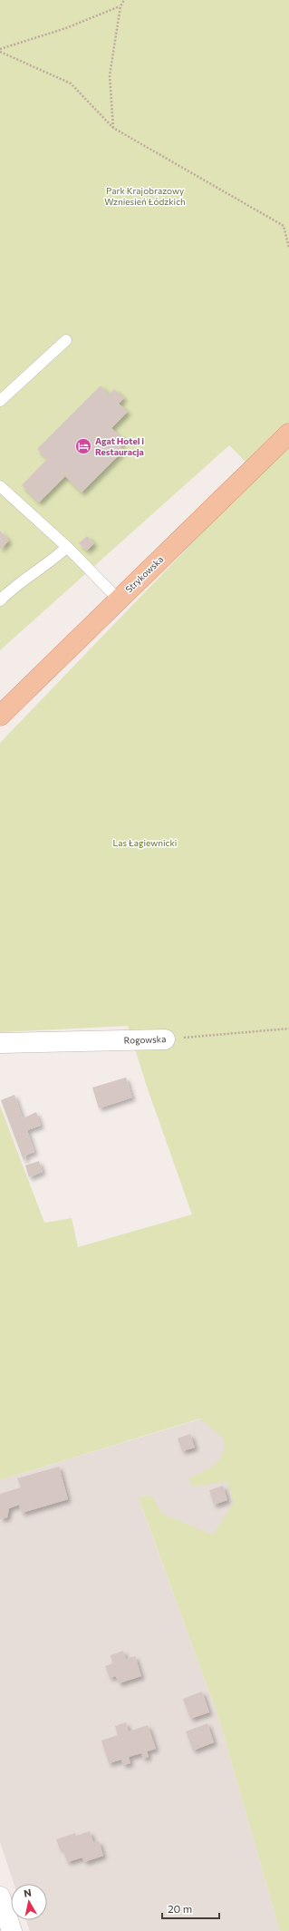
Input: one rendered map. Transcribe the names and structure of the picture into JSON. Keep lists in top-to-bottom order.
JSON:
{
  "streets": {
    "main road": ["Strykowska"],
    "street": ["Rogowska"]
  },
  "parks": ["Park Krajobrazowy Wzniesień Łódzkich", "Las Łagiewnicki"],
  "places": {
    "hotel": ["Agat Hotel i Restauracja"]
  },
  "scale_bar": "20 m",
  "north": "top"
}
